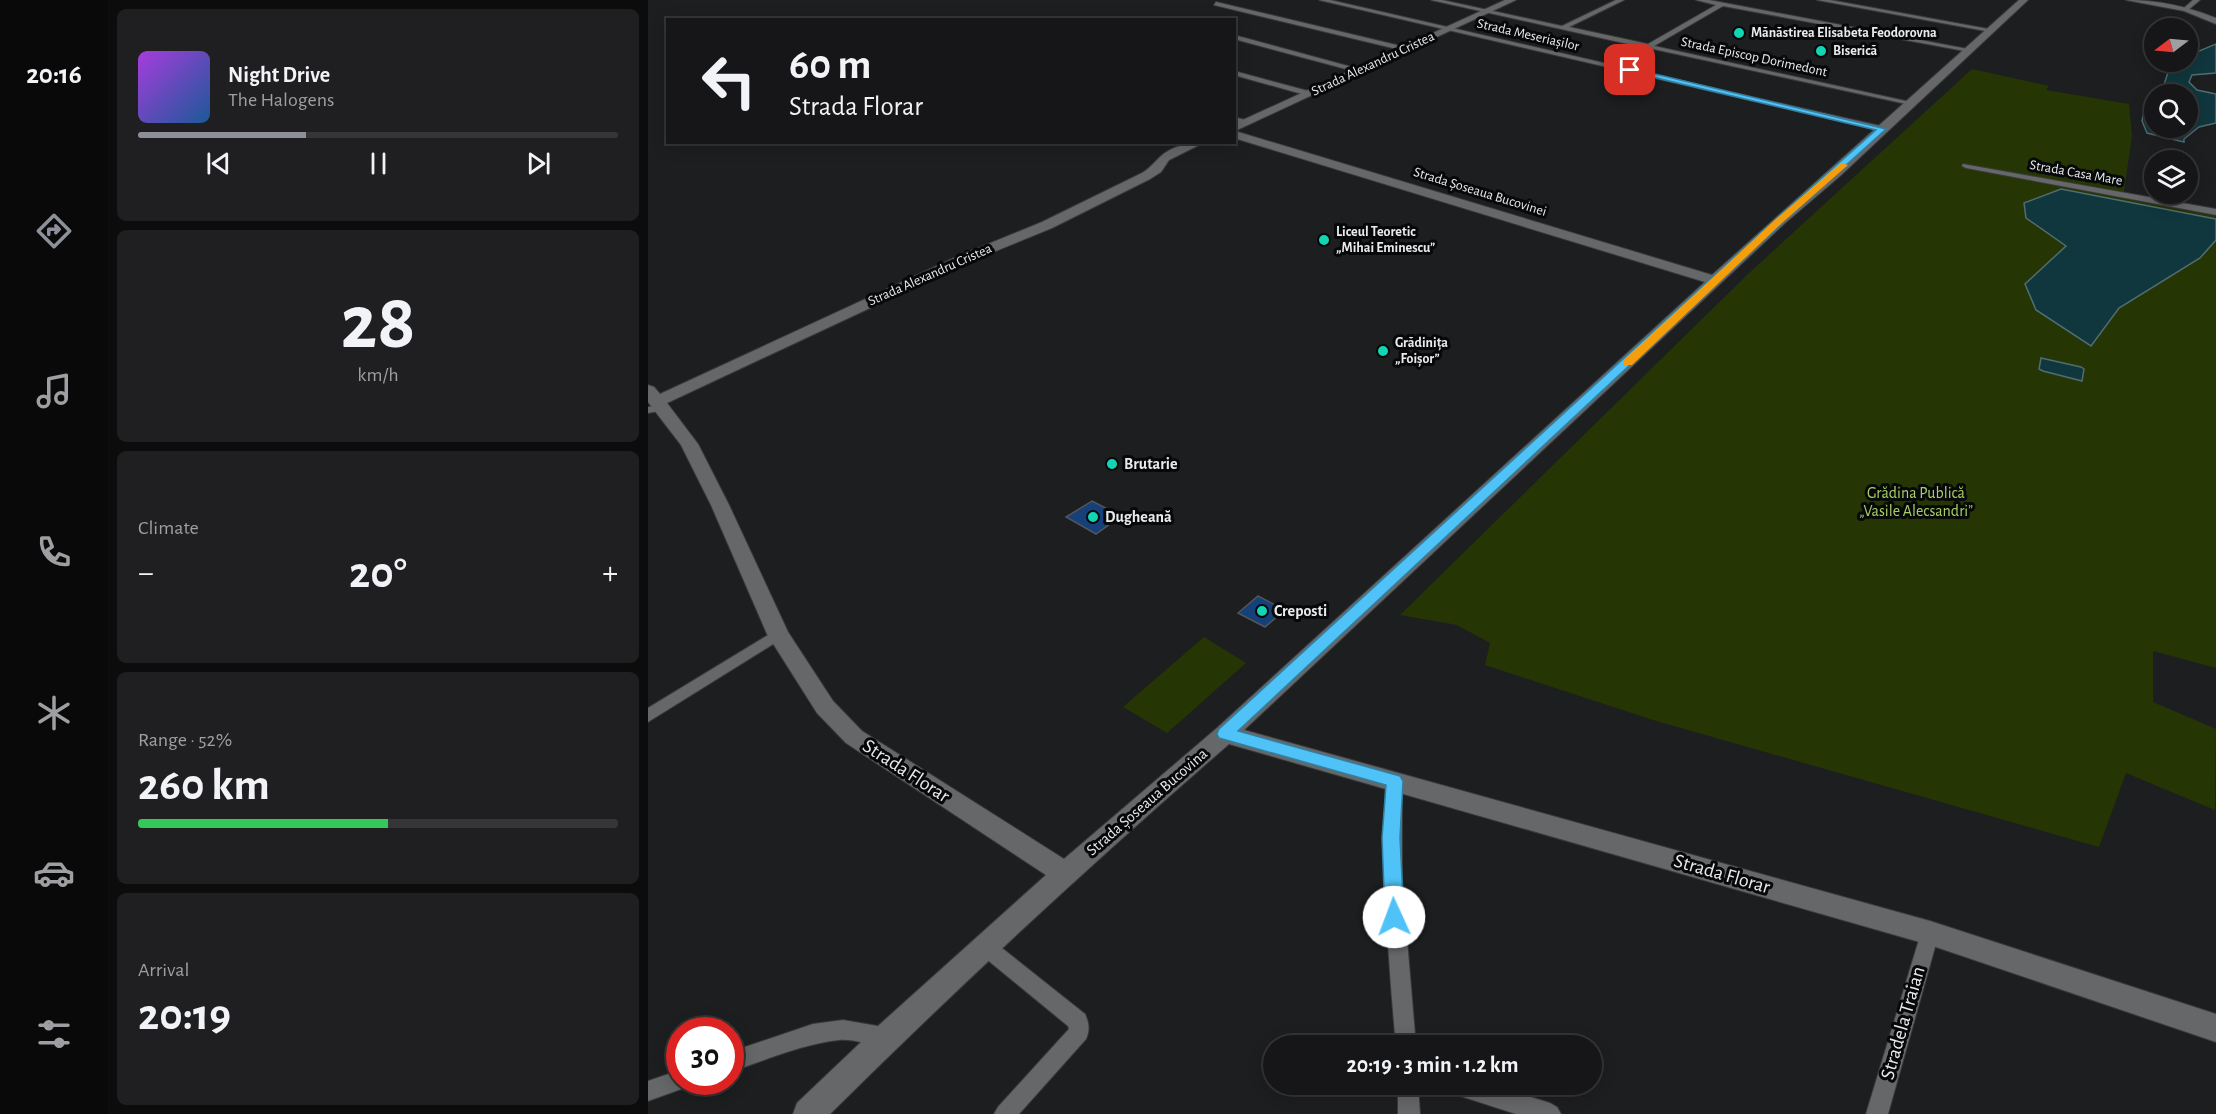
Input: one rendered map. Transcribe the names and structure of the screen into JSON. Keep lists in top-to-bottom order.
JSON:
{
  "streets": {
    "main road": [
      "Strada Alexandru Cristea",
      "Strada Șoseaua Bucovinei",
      "Strada Florar",
      "Strada Șoseaua Bucovina"
    ],
    "street": [
      "Strada Meseriașilor",
      "Strada Episcop Dorimedont",
      "Strada Casa Mare",
      "Stradela Traian"
    ]
  },
  "crossings": [
    ["Strada Meseriașilor", "Strada Alexandru Cristea"],
    ["Strada Meseriașilor", "Strada Șoseaua Bucovina"],
    ["Strada Episcop Dorimedont", "Strada Alexandru Cristea"],
    ["Strada Episcop Dorimedont", "Strada Șoseaua Bucovina"],
    ["Strada Alexandru Cristea", "Strada Florar"],
    ["Strada Șoseaua Bucovinei", "Strada Șoseaua Bucovina"],
    ["Strada Florar", "Strada Șoseaua Bucovina"],
    ["Strada Florar", "Stradela Traian"]
  ],
  "parks": ["Grădina Publică „Vasile Alecsandri”"],
  "places": [
    "Mănăstirea Elisabeta Feodorovna",
    "Biserică",
    "Liceul Teoretic „Mihai Eminescu”",
    "Grădinița „Foișor”",
    "Brutarie",
    "Dugheană",
    "Creposti"
  ],
  "north": "left",
  "page": {
    "tabs": "20:16",
    "turn": ["60 m", "Strada Florar"],
    "song": ["Night Drive", "The Halogens"],
    "tile": [
      ["28", "km/h"],
      "Climate",
      ["Range · 52%", "260 km"],
      ["Arrival", "20:19"]
    ],
    "heat": ["−", "20°", "+"],
    "limit": "30",
    "trip": "20:19 · 3 min · 1.2 km"
  }
}
